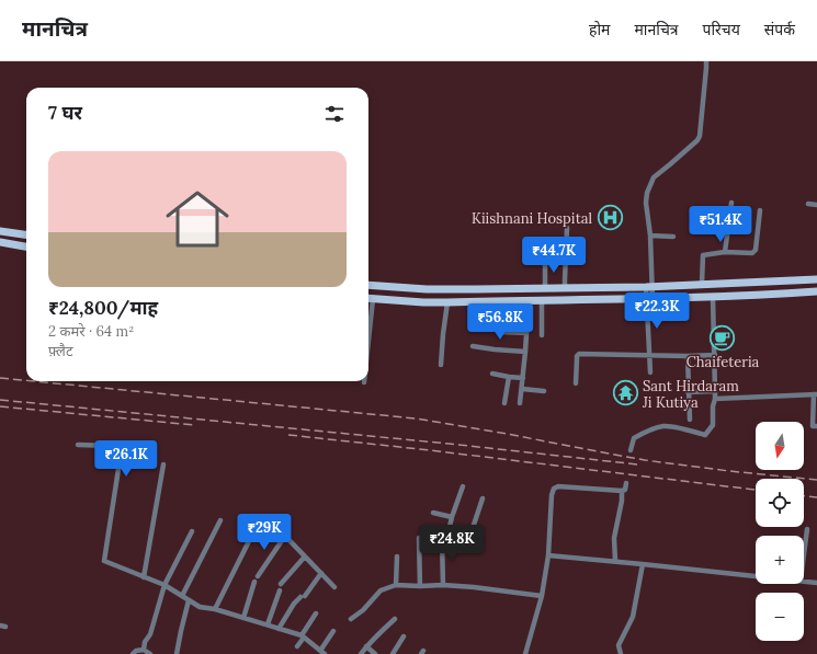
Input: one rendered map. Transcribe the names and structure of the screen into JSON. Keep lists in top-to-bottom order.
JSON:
{
  "places": {
    "hospital": ["Kiishnani Hospital"],
    "cafe": ["Chaifeteria"],
    "temple": ["Sant Hirdaram Ji Kutiya"]
  },
  "north": "bottom",
  "page": {
    "header": "मानचित्र",
    "nav": [
      "होम",
      "मानचित्र",
      "परिचय",
      "संपर्क"
    ],
    "heading": "7 घर",
    "list": [
      {
        "name": "₹24,800/माह",
        "note": "2 कमरे · 64 m² · फ़्लैट"
      }
    ],
    "price": [
      "₹51.4K",
      "₹44.7K",
      "₹22.3K",
      "₹56.8K",
      "₹26.1K",
      "₹29K",
      "₹24.8K"
    ],
    "map_buttons": ["+", "−"]
  }
}
